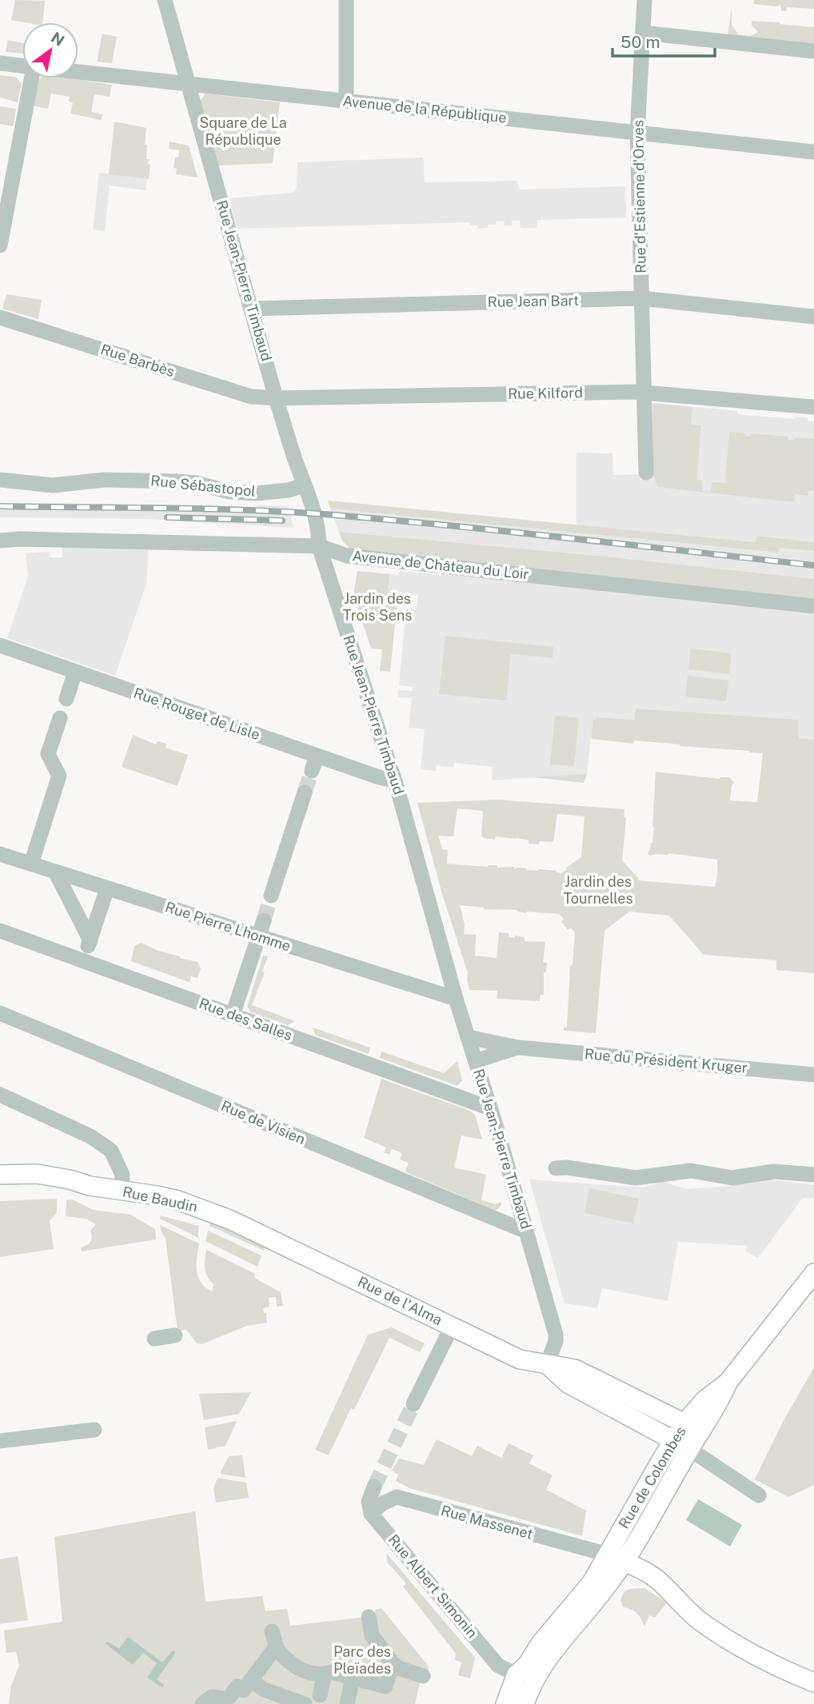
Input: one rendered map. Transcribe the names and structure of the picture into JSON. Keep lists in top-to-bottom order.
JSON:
{
  "streets": {
    "main road": ["Rue Baudin", "Rue de l'Alma", "Rue de Colombes"],
    "street": [
      "Avenue de la République",
      "Rue d'Estienne d'Orves",
      "Rue Jean-Pierre Timbaud",
      "Rue Jean Bart",
      "Rue Barbès",
      "Rue Kilford",
      "Rue Sébastopol",
      "Avenue de Château du Loir",
      "Rue Rouget de Lisle",
      "Rue Pierre Lhomme",
      "Rue des Salles",
      "Rue du Président Kruger",
      "Rue de Visien",
      "Rue Massenet",
      "Rue Albert Simonin"
    ]
  },
  "crossings": [
    ["Avenue de la République", "Rue d'Estienne d'Orves"],
    ["Avenue de la République", "Rue Jean-Pierre Timbaud"],
    ["Rue d'Estienne d'Orves", "Rue Jean Bart"],
    ["Rue d'Estienne d'Orves", "Rue Kilford"],
    ["Rue Jean-Pierre Timbaud", "Rue Jean Bart"],
    ["Rue Jean-Pierre Timbaud", "Rue Barbès"],
    ["Rue Jean-Pierre Timbaud", "Rue Kilford"],
    ["Rue Jean-Pierre Timbaud", "Rue Sébastopol"],
    ["Rue Jean-Pierre Timbaud", "Avenue de Château du Loir"],
    ["Rue Jean-Pierre Timbaud", "Rue Rouget de Lisle"],
    ["Rue Jean-Pierre Timbaud", "Rue Pierre Lhomme"],
    ["Rue Jean-Pierre Timbaud", "Rue des Salles"],
    ["Rue Jean-Pierre Timbaud", "Rue du Président Kruger"],
    ["Rue Jean-Pierre Timbaud", "Rue de Visien"],
    ["Rue Jean-Pierre Timbaud", "Rue de l'Alma"],
    ["Rue Barbès", "Rue Kilford"],
    ["Rue Baudin", "Rue de l'Alma"],
    ["Rue de l'Alma", "Rue de Colombes"],
    ["Rue de Colombes", "Rue Massenet"],
    ["Rue Massenet", "Rue Albert Simonin"]
  ],
  "parks": [
    "Square de La République",
    "Jardin des Trois Sens",
    "Jardin des Tournelles",
    "Parc des Pleïades"
  ],
  "scale_bar": "50 m",
  "north": "top right"
}
